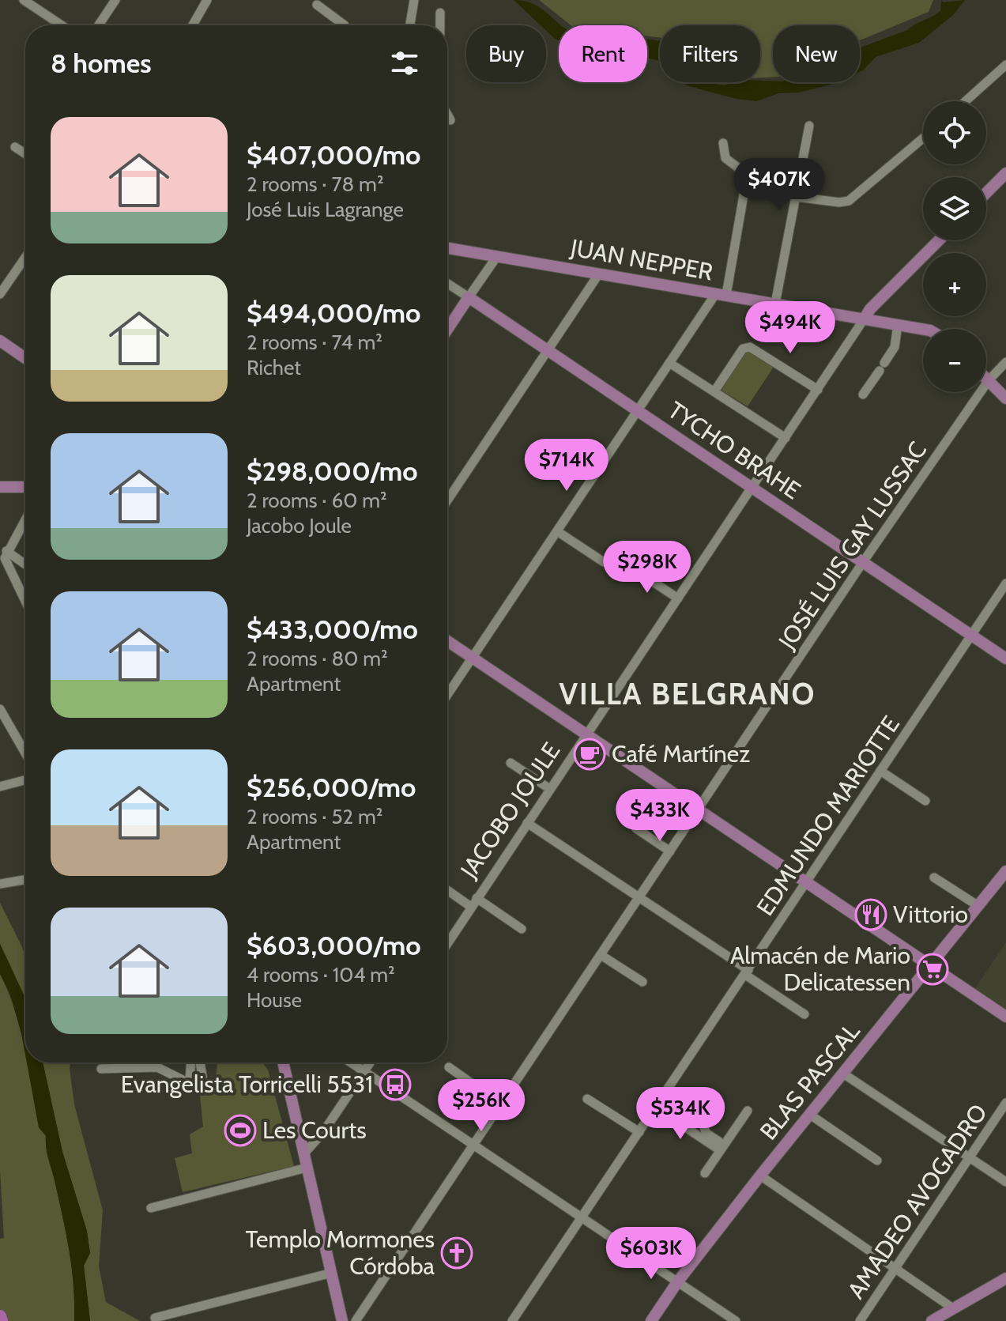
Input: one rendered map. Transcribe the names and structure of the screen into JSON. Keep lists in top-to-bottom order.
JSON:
{
  "streets": {
    "main road": [
      "JUAN NEPPER",
      "TYCHO BRAHE",
      "JACOBO JOULE",
      "BLAS PASCAL"
    ],
    "street": ["JOSÉ LUIS GAY LUSSAC", "EDMUNDO MARIOTTE", "AMADEO AVOGADRO"]
  },
  "crossings": [
    ["JUAN NEPPER", "JACOBO JOULE"],
    ["TYCHO BRAHE", "JOSÉ LUIS GAY LUSSAC"],
    ["TYCHO BRAHE", "JACOBO JOULE"],
    ["TYCHO BRAHE", "EDMUNDO MARIOTTE"]
  ],
  "districts": ["VILLA BELGRANO"],
  "places": {
    "cafe": ["Café Martínez"],
    "restaurant": ["Vittorio"],
    "supermarket": ["Almacén de Mario Delicatessen"],
    "bus stop": ["Evangelista Torricelli 5531"],
    "sports": ["Les Courts"],
    "church": ["Templo Mormones Córdoba"]
  },
  "page": {
    "chip": [
      "Buy",
      "Rent",
      "Filters",
      "New"
    ],
    "heading": "8 homes",
    "map_buttons": ["+", "−"],
    "list": [
      {
        "name": "$407,000/mo",
        "note": "2 rooms · 78 m² · José Luis Lagrange"
      },
      {
        "name": "$494,000/mo",
        "note": "2 rooms · 74 m² · Richet"
      },
      {
        "name": "$298,000/mo",
        "note": "2 rooms · 60 m² · Jacobo Joule"
      },
      {
        "name": "$433,000/mo",
        "note": "2 rooms · 80 m² · Apartment"
      },
      {
        "name": "$256,000/mo",
        "note": "2 rooms · 52 m² · Apartment"
      },
      {
        "name": "$603,000/mo",
        "note": "4 rooms · 104 m² · House"
      }
    ],
    "price": [
      "$407K",
      "$494K",
      "$714K",
      "$298K",
      "$433K",
      "$256K",
      "$534K",
      "$603K"
    ]
  }
}
